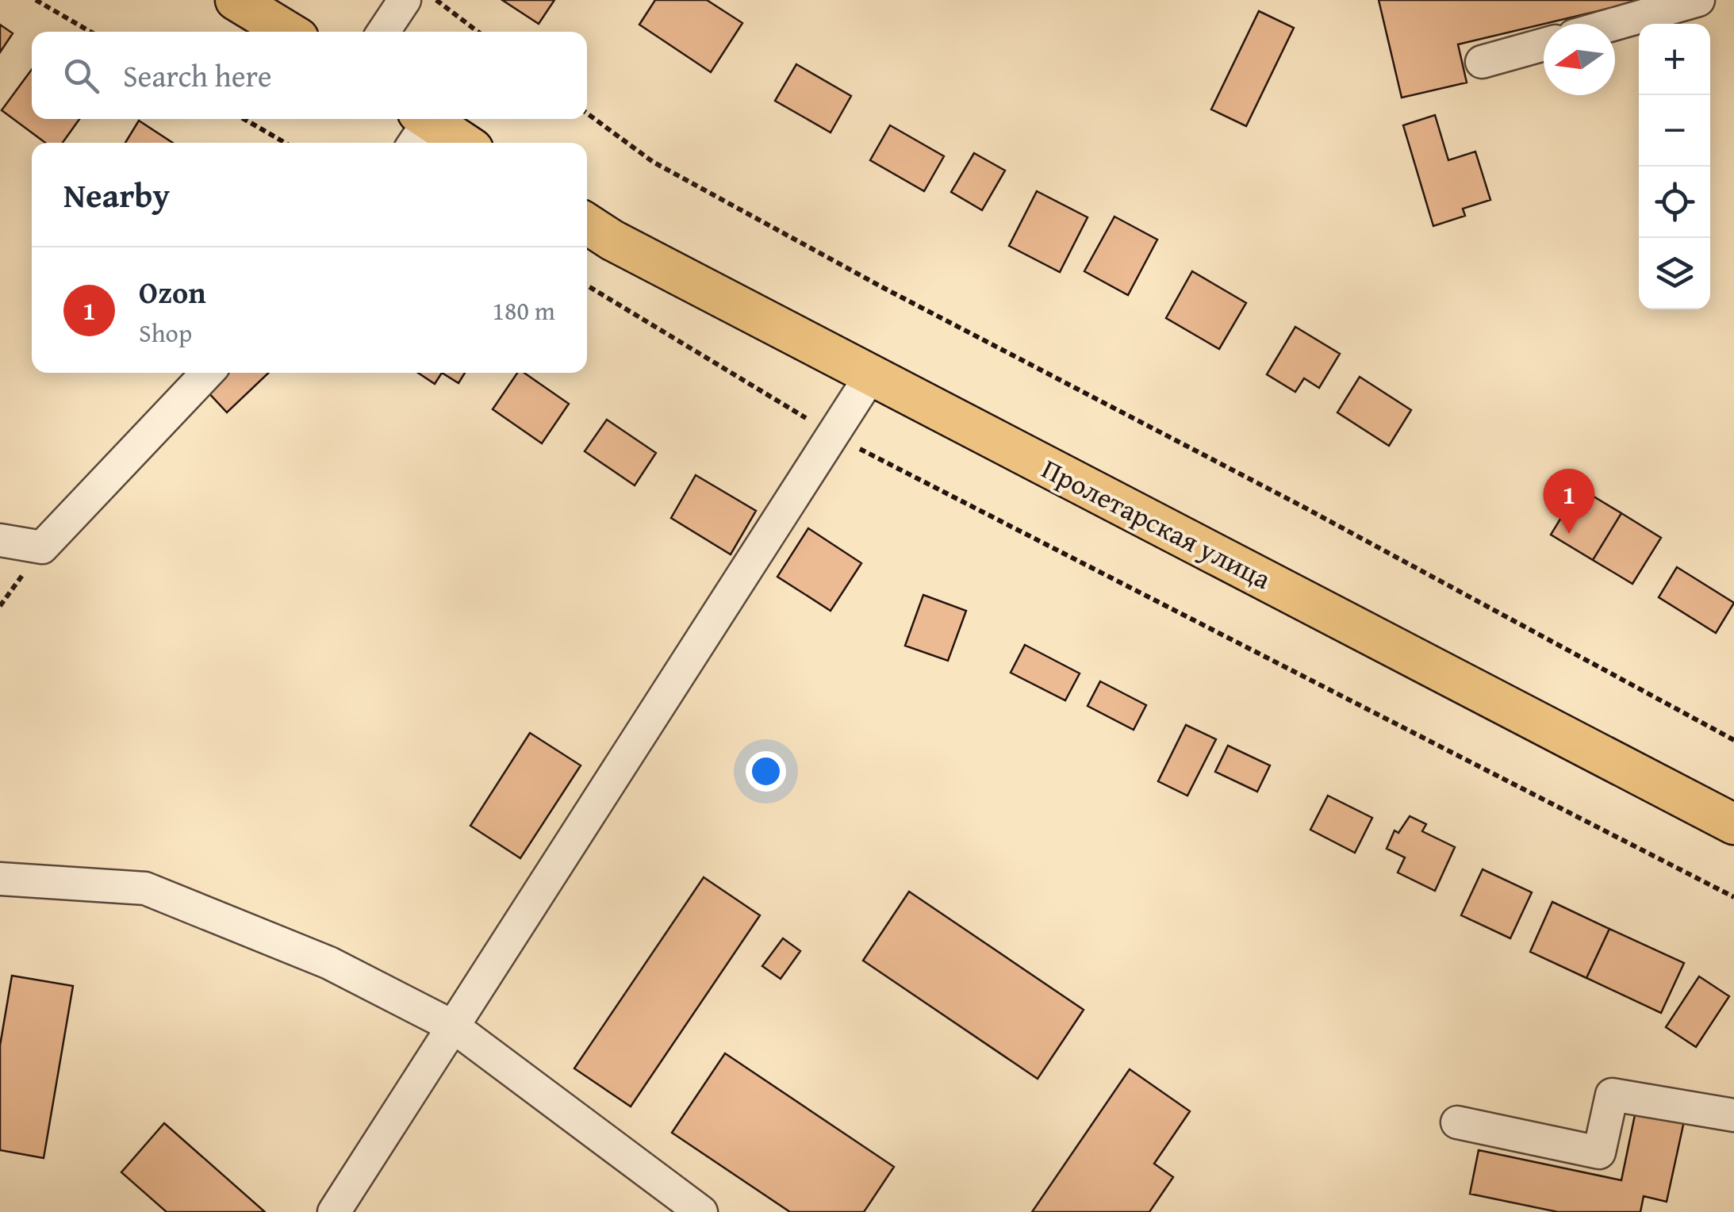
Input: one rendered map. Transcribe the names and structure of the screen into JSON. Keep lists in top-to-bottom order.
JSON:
{
  "streets": {
    "main road": ["Пролетарская улица"]
  },
  "north": "left",
  "page": {
    "map_buttons": ["+", "−"],
    "search": "Search here",
    "heading": "Nearby",
    "list": [
      {
        "mark": "1",
        "name": "Ozon",
        "note": "Shop",
        "value": "180 m"
      }
    ],
    "pins": "1"
  }
}
